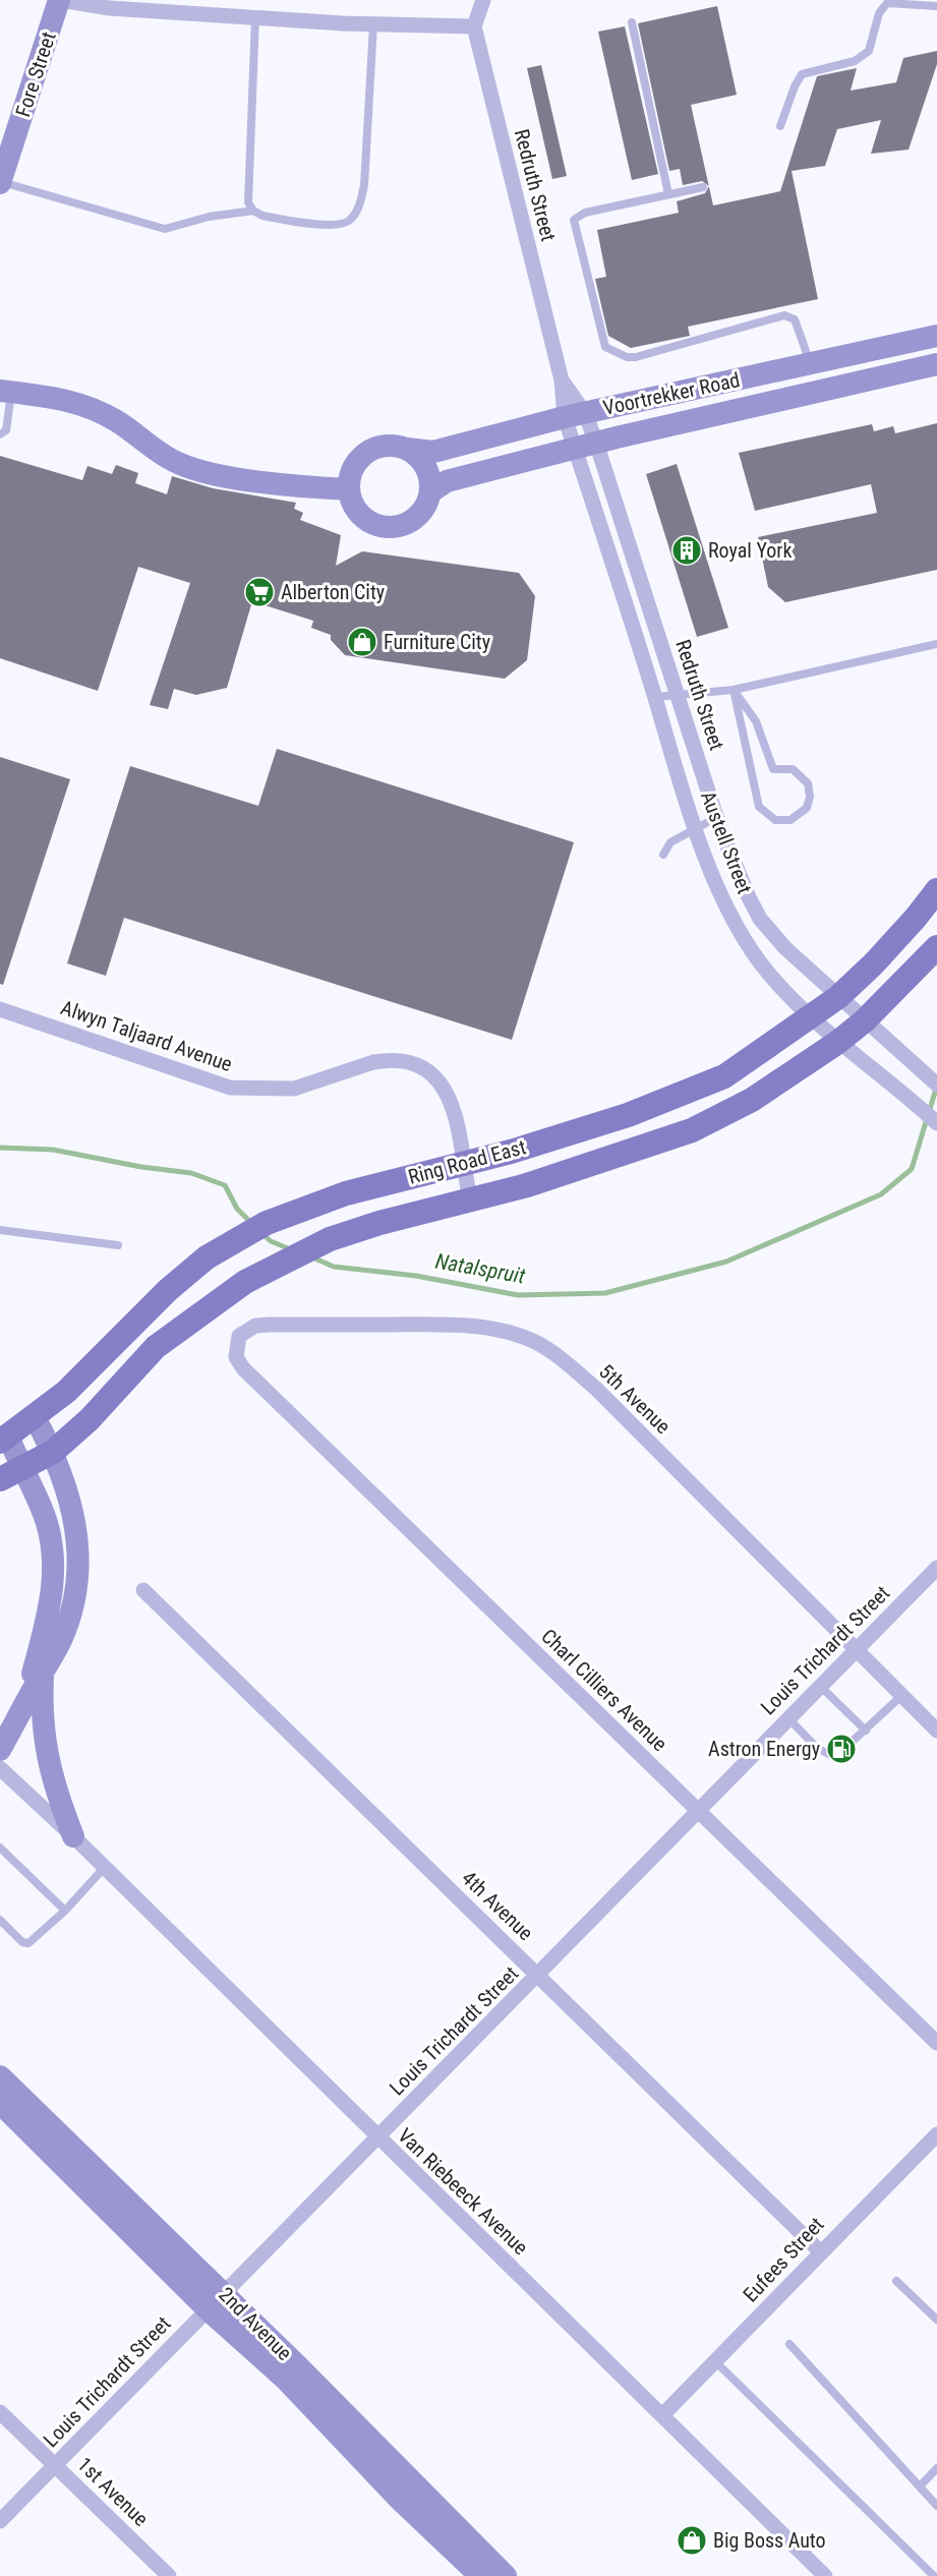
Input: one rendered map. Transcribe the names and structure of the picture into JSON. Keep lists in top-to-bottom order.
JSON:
{
  "streets": {
    "main road": [
      "Fore Street",
      "Voortrekker Road",
      "Ring Road East",
      "2nd Avenue"
    ],
    "street": [
      "Redruth Street",
      "Austell Street",
      "Alwyn Taljaard Avenue",
      "5th Avenue",
      "Louis Trichardt Street",
      "Charl Cilliers Avenue",
      "4th Avenue",
      "Van Riebeeck Avenue",
      "Eufees Street",
      "1st Avenue"
    ]
  },
  "crossings": [
    ["Redruth Street", "Voortrekker Road"],
    ["Redruth Street", "Austell Street"],
    ["Redruth Street", "Ring Road East"],
    ["Voortrekker Road", "Austell Street"],
    ["Austell Street", "Ring Road East"],
    ["Alwyn Taljaard Avenue", "Ring Road East"],
    ["5th Avenue", "Louis Trichardt Street"],
    ["5th Avenue", "Charl Cilliers Avenue"],
    ["Louis Trichardt Street", "Charl Cilliers Avenue"],
    ["Louis Trichardt Street", "4th Avenue"],
    ["Louis Trichardt Street", "Van Riebeeck Avenue"],
    ["Louis Trichardt Street", "2nd Avenue"],
    ["Louis Trichardt Street", "1st Avenue"],
    ["4th Avenue", "Eufees Street"],
    ["Van Riebeeck Avenue", "Eufees Street"]
  ],
  "water": ["Natalspruit"],
  "places": {
    "building": ["Royal York"],
    "supermarket": ["Alberton City"],
    "shop": ["Furniture City", "Big Boss Auto"],
    "fuel station": ["Astron Energy"]
  }
}
